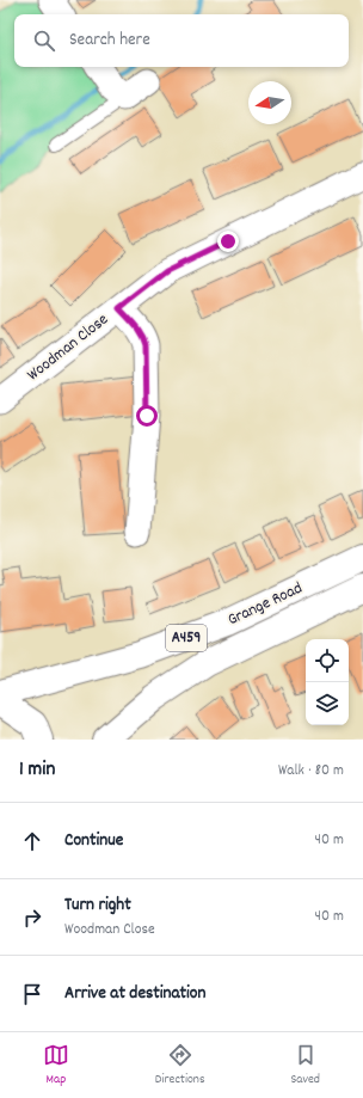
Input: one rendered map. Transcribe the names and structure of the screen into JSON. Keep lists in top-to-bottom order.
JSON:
{
  "streets": {
    "main road": ["Grange Road", "A459"],
    "street": ["Woodman Close"]
  },
  "north": "left",
  "page": {
    "search": "Search here",
    "heading": ["1 min", "Walk · 80 m"],
    "list": [
      ["Continue", "40 m"],
      ["Turn right", "Woodman Close", "40 m"],
      "Arrive at destination"
    ],
    "nav": ["Map", "Directions", "Saved"]
  }
}
